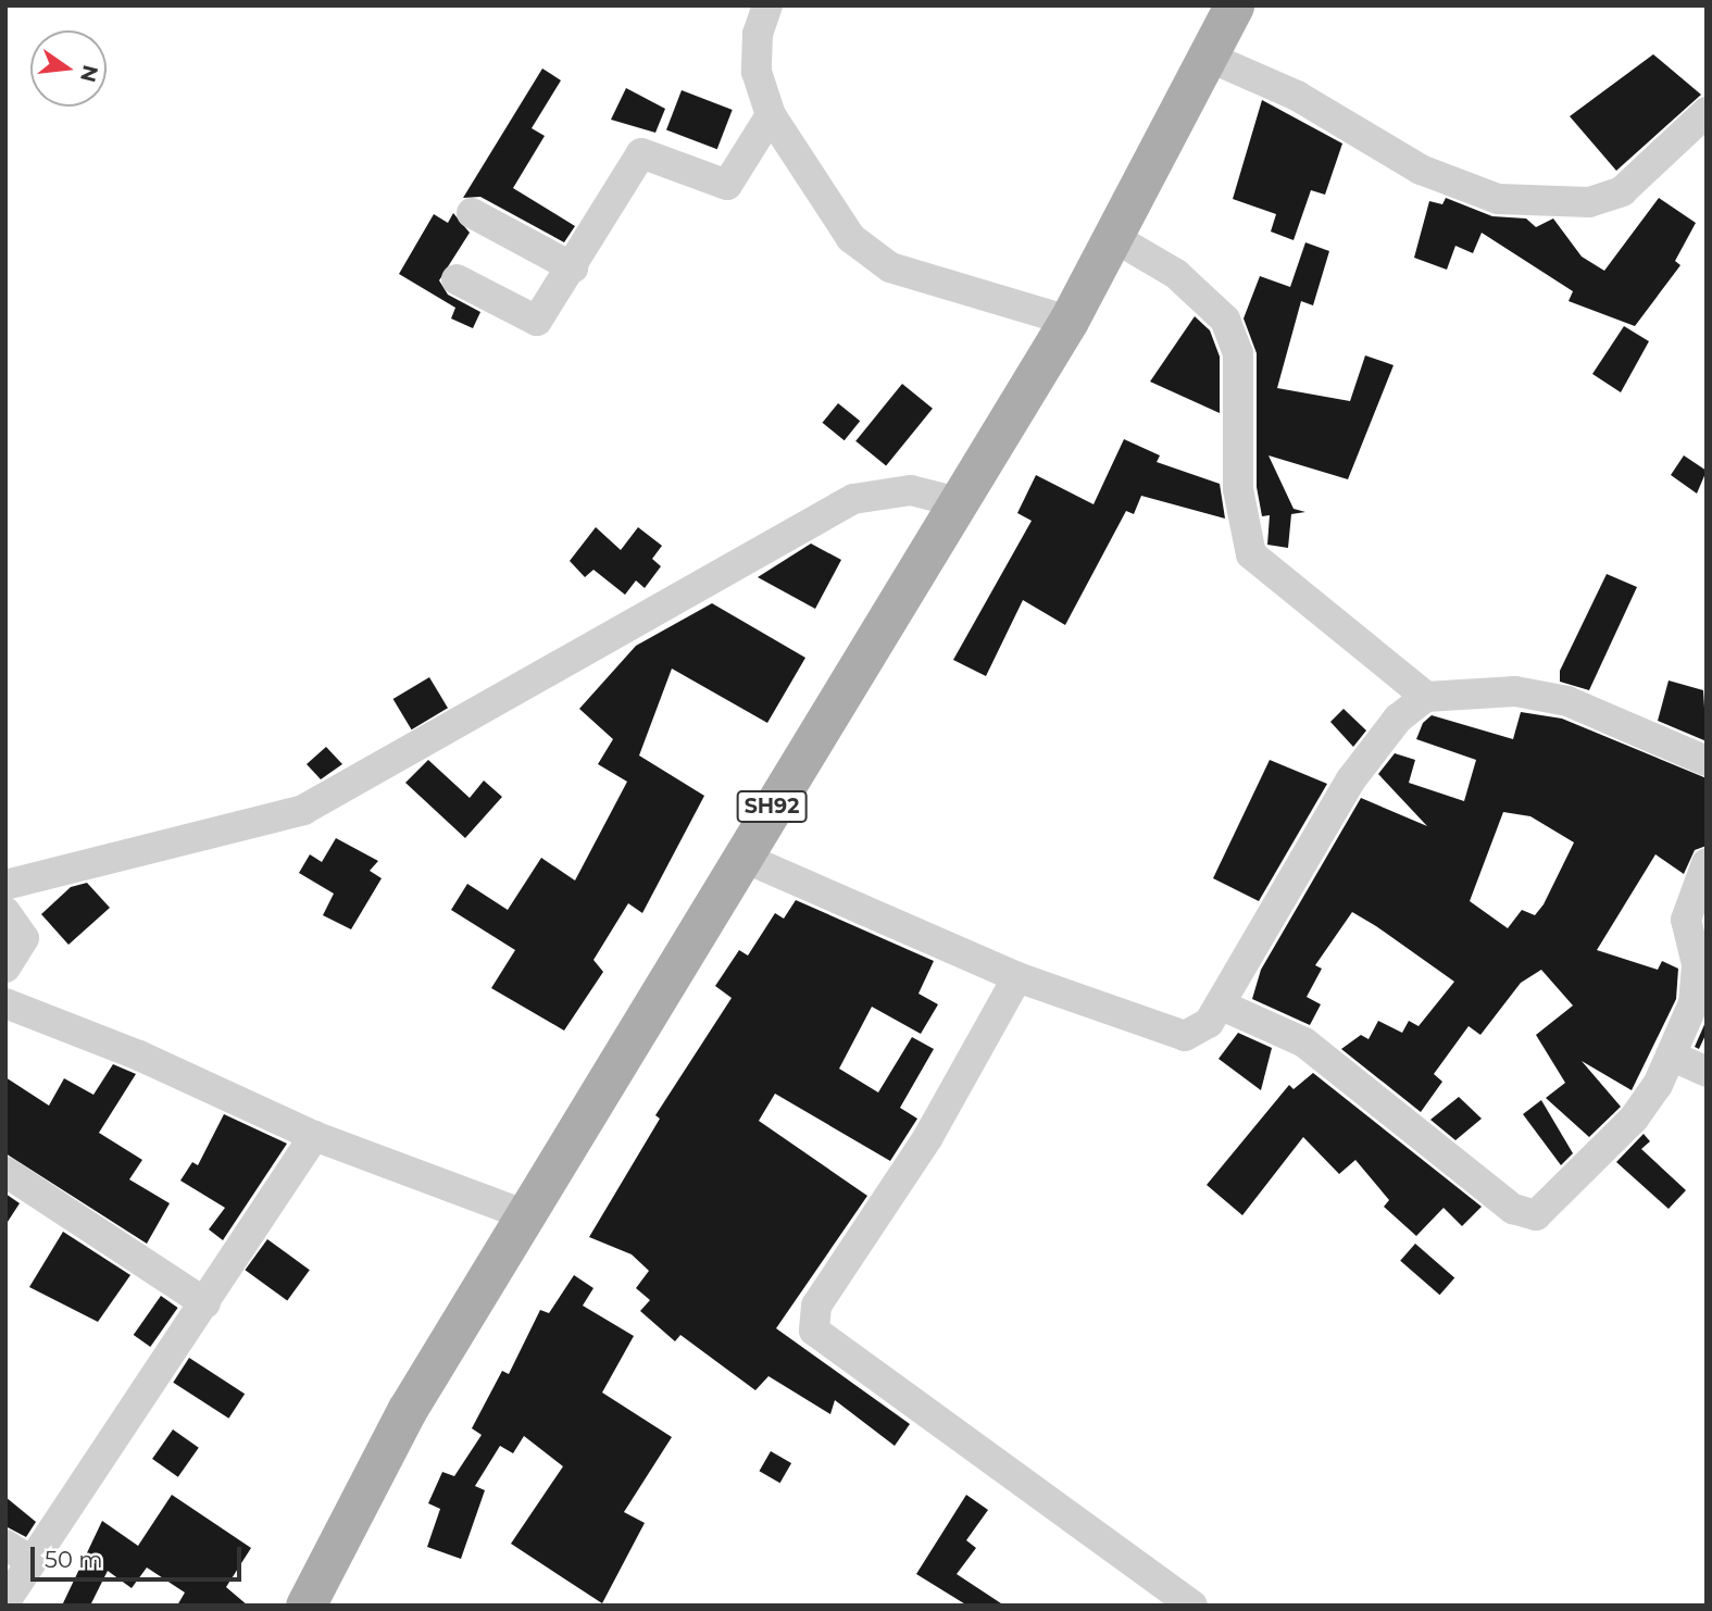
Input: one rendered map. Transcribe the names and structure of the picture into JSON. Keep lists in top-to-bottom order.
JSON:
{
  "streets": {
    "main road": ["SH92"]
  },
  "scale_bar": "50 m",
  "north": "right"
}
